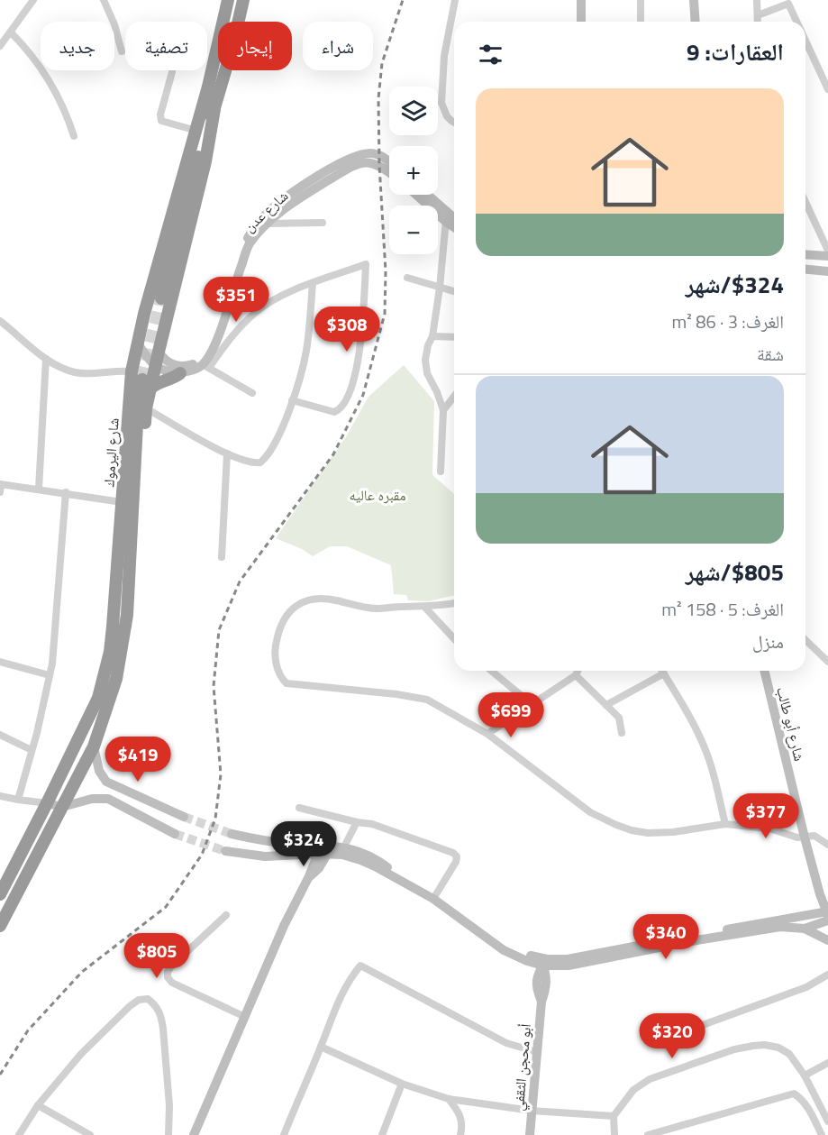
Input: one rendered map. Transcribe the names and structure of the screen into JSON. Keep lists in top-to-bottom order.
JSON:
{
  "streets": {
    "highway": ["شارع اليرموك"],
    "street": ["شارع عدن", "شارع أبو طالب", "أبو محجن الثقفي"]
  },
  "parks": ["مقبره عاليه"],
  "page": {
    "chip": [
      "شراء",
      "إيجار",
      "تصفية",
      "جديد"
    ],
    "heading": "العقارات: 9",
    "map_buttons": ["+", "−"],
    "list": [
      {
        "name": "$324/شهر",
        "note": "الغرف: 3 · 86 m² · شقة"
      },
      {
        "name": "$805/شهر",
        "note": "الغرف: 5 · 158 m² · منزل"
      }
    ],
    "price": [
      "$351",
      "$308",
      "$699",
      "$419",
      "$377",
      "$324",
      "$340",
      "$805",
      "$320"
    ]
  }
}
